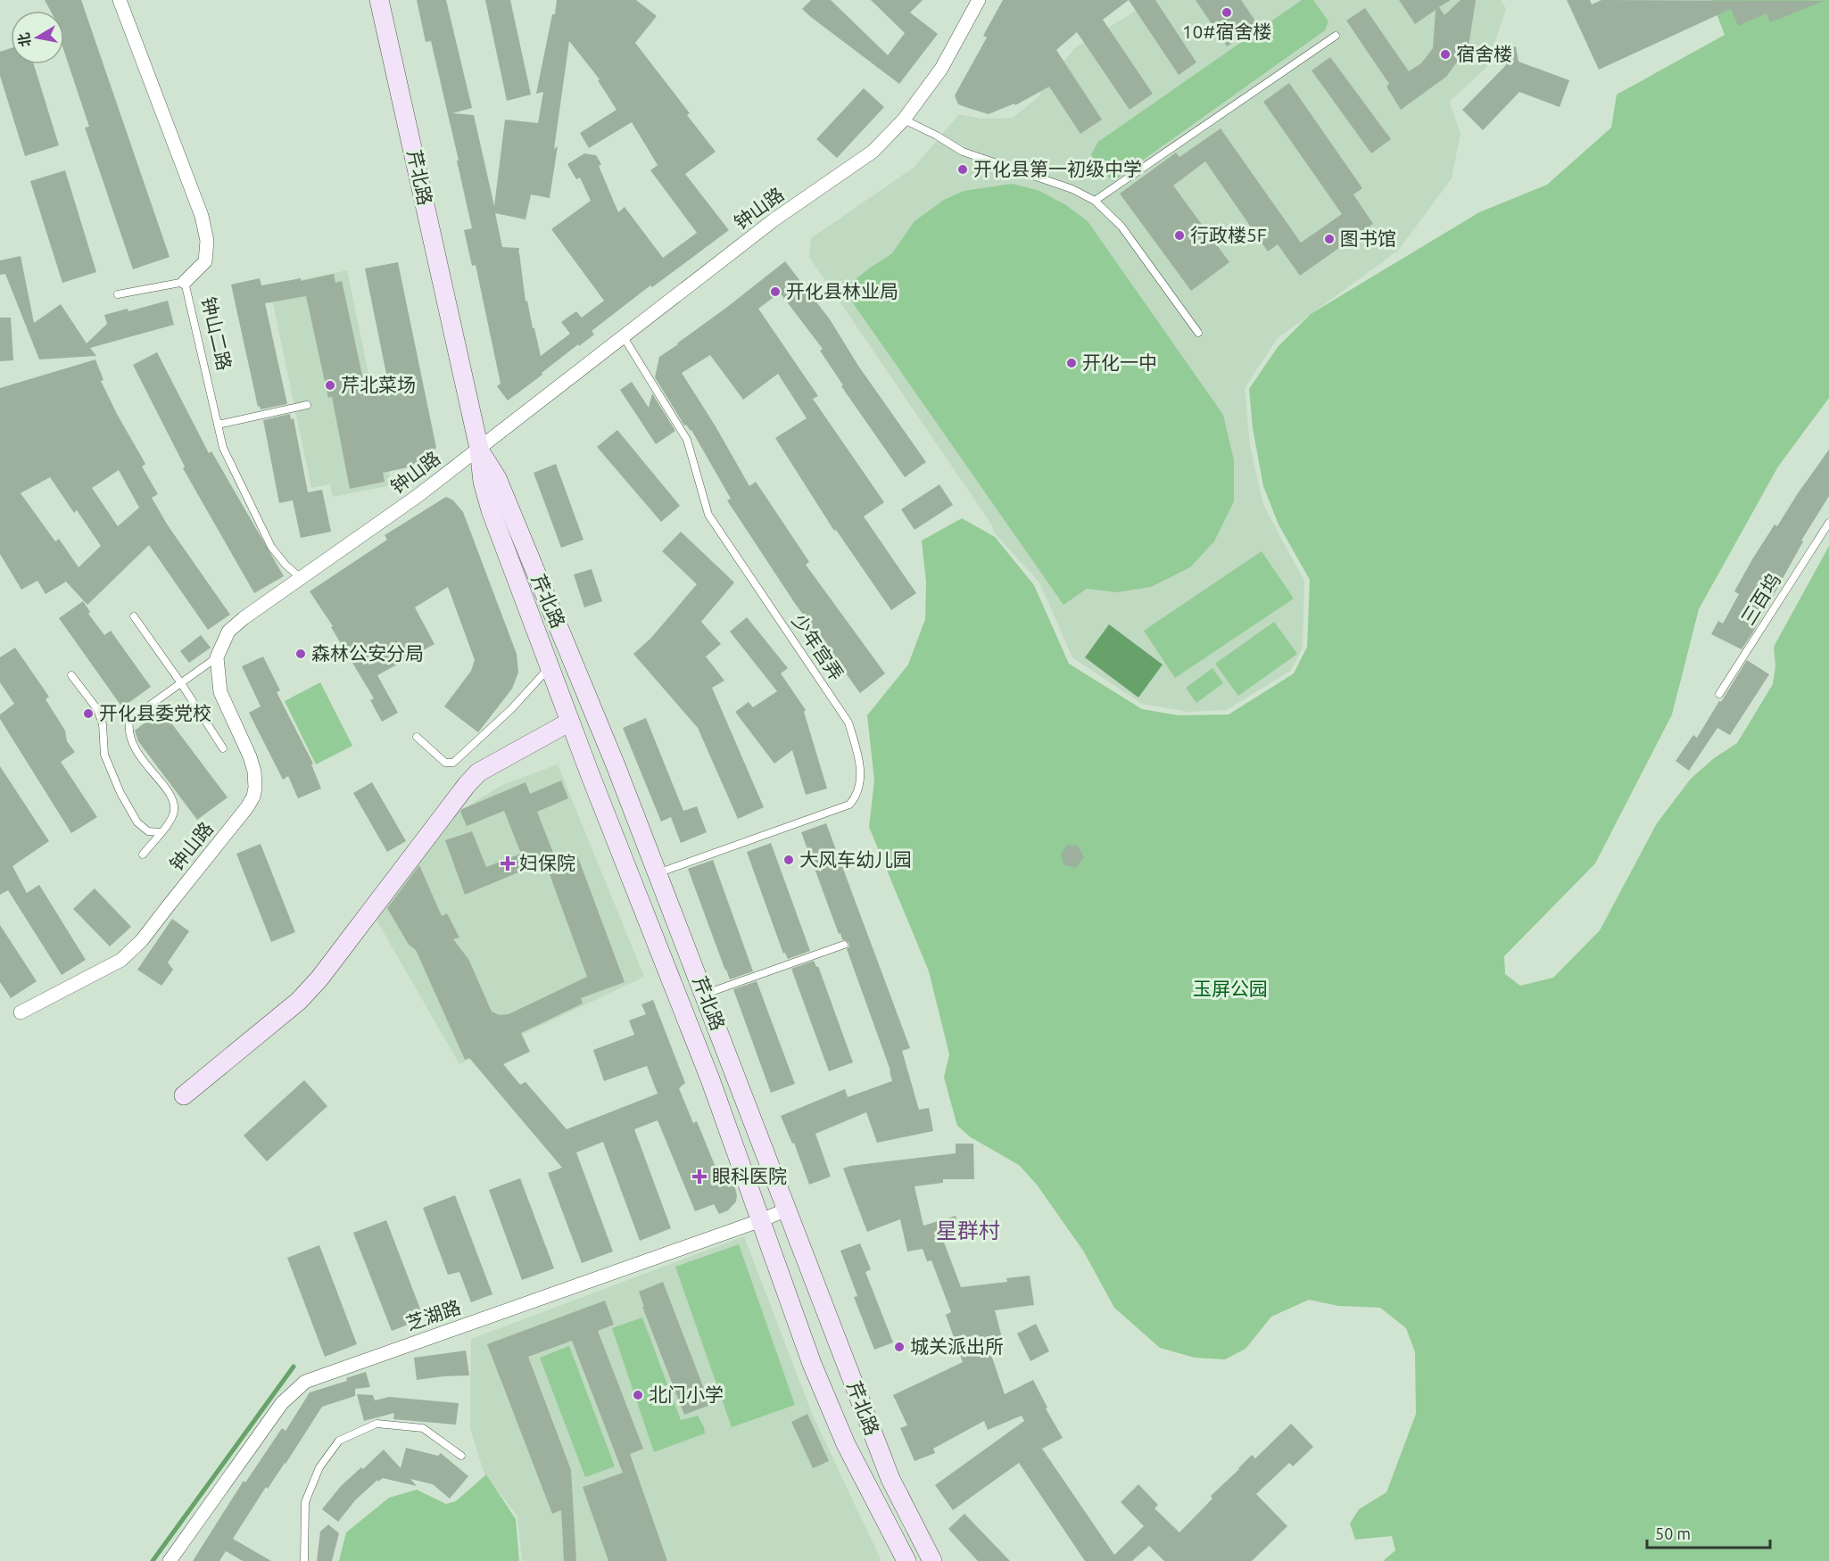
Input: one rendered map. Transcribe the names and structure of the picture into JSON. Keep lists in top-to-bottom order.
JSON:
{
  "streets": {
    "main road": ["芹北路"],
    "street": ["钟山路", "钟山二路", "芝湖路"],
    "lane": ["三百坞", "少年宫弄"]
  },
  "crossings": [
    ["芹北路", "钟山路"],
    ["芹北路", "少年宫弄"],
    ["芹北路", "芝湖路"],
    ["钟山路", "钟山二路"],
    ["钟山路", "少年宫弄"]
  ],
  "districts": ["星群村"],
  "parks": ["玉屏公园"],
  "places": {
    "other": [
      "10#宿舍楼",
      "宿舍楼",
      "开化县第一初级中学",
      "行政楼5F",
      "图书馆",
      "开化县林业局",
      "开化一中",
      "芹北菜场",
      "森林公安分局",
      "开化县委党校",
      "大风车幼儿园",
      "城关派出所",
      "北门小学"
    ],
    "health": ["妇保院", "眼科医院"]
  },
  "scale_bar": "50 m",
  "north": "left"
}
